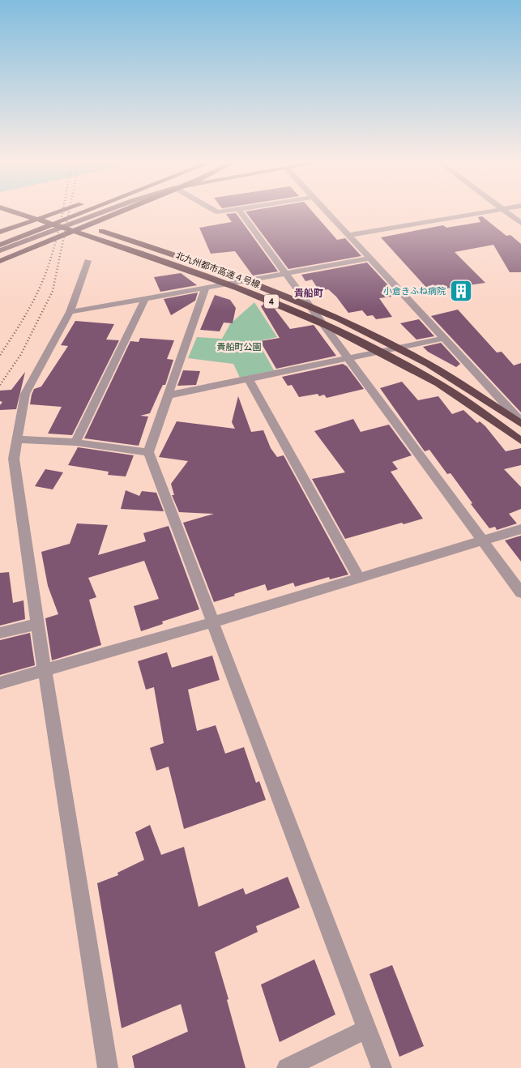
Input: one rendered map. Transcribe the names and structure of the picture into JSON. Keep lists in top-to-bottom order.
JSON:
{
  "streets": {
    "highway": ["北九州都市高速４号線", "4"]
  },
  "districts": ["貴船町"],
  "parks": ["貴船町公園"],
  "places": {
    "building": ["小倉きふね病院"]
  }
}
